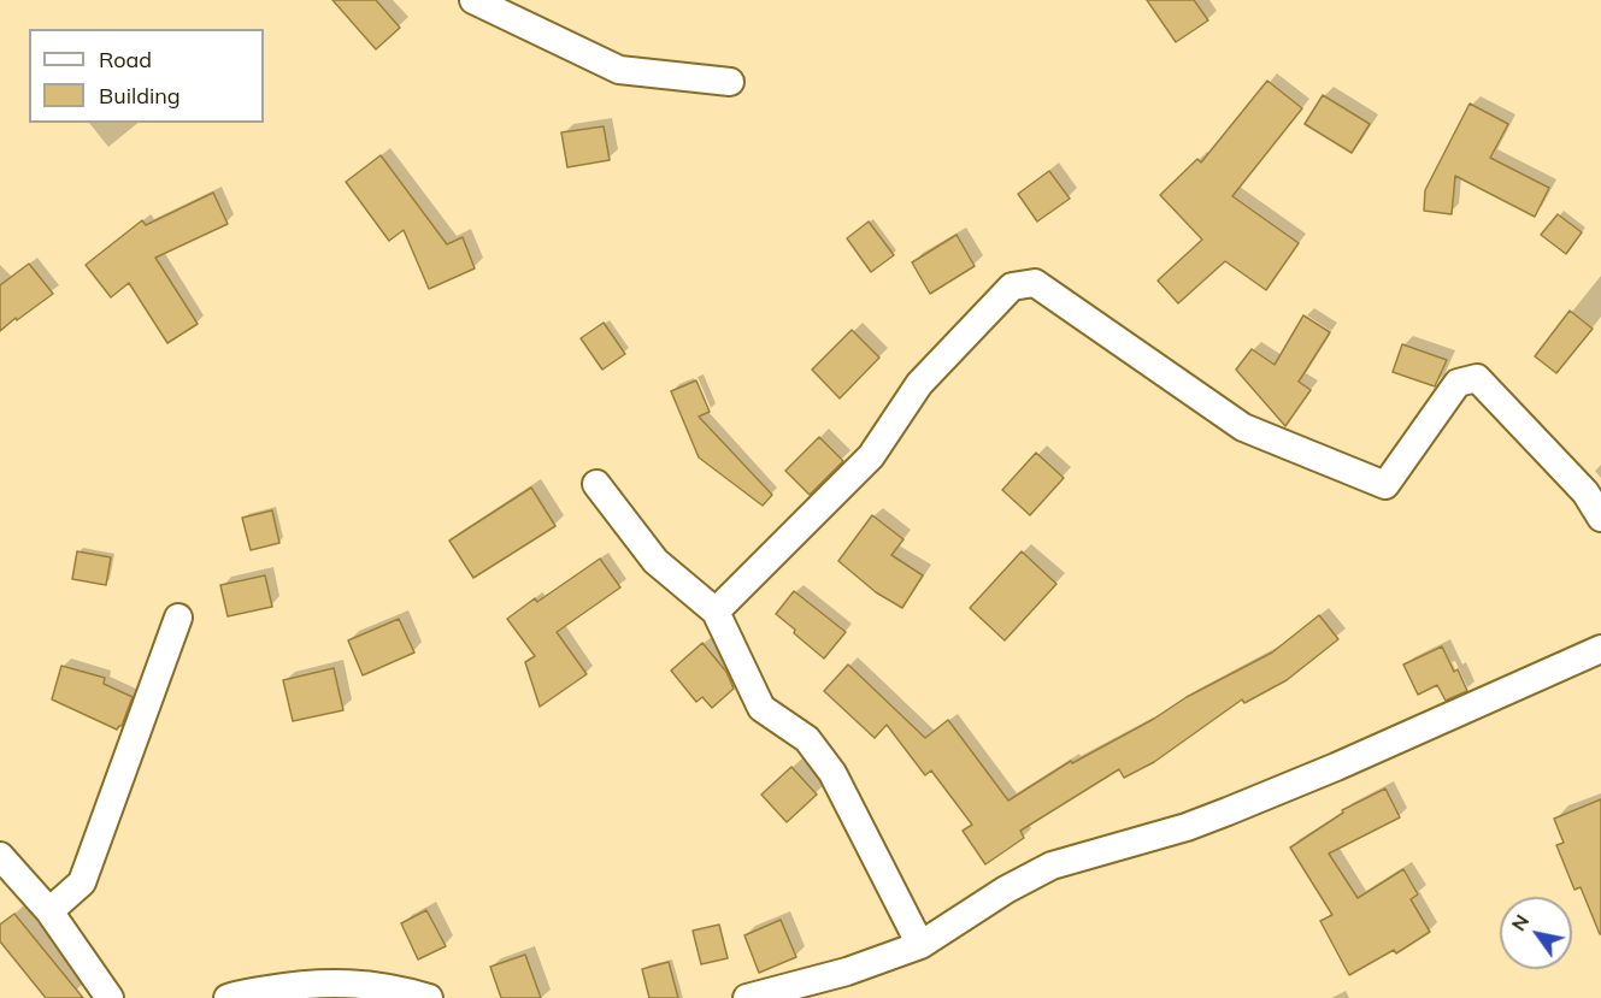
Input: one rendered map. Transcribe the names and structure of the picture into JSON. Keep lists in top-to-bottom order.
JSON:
{
  "legend": ["Road", "Building"],
  "north": "top left"
}
